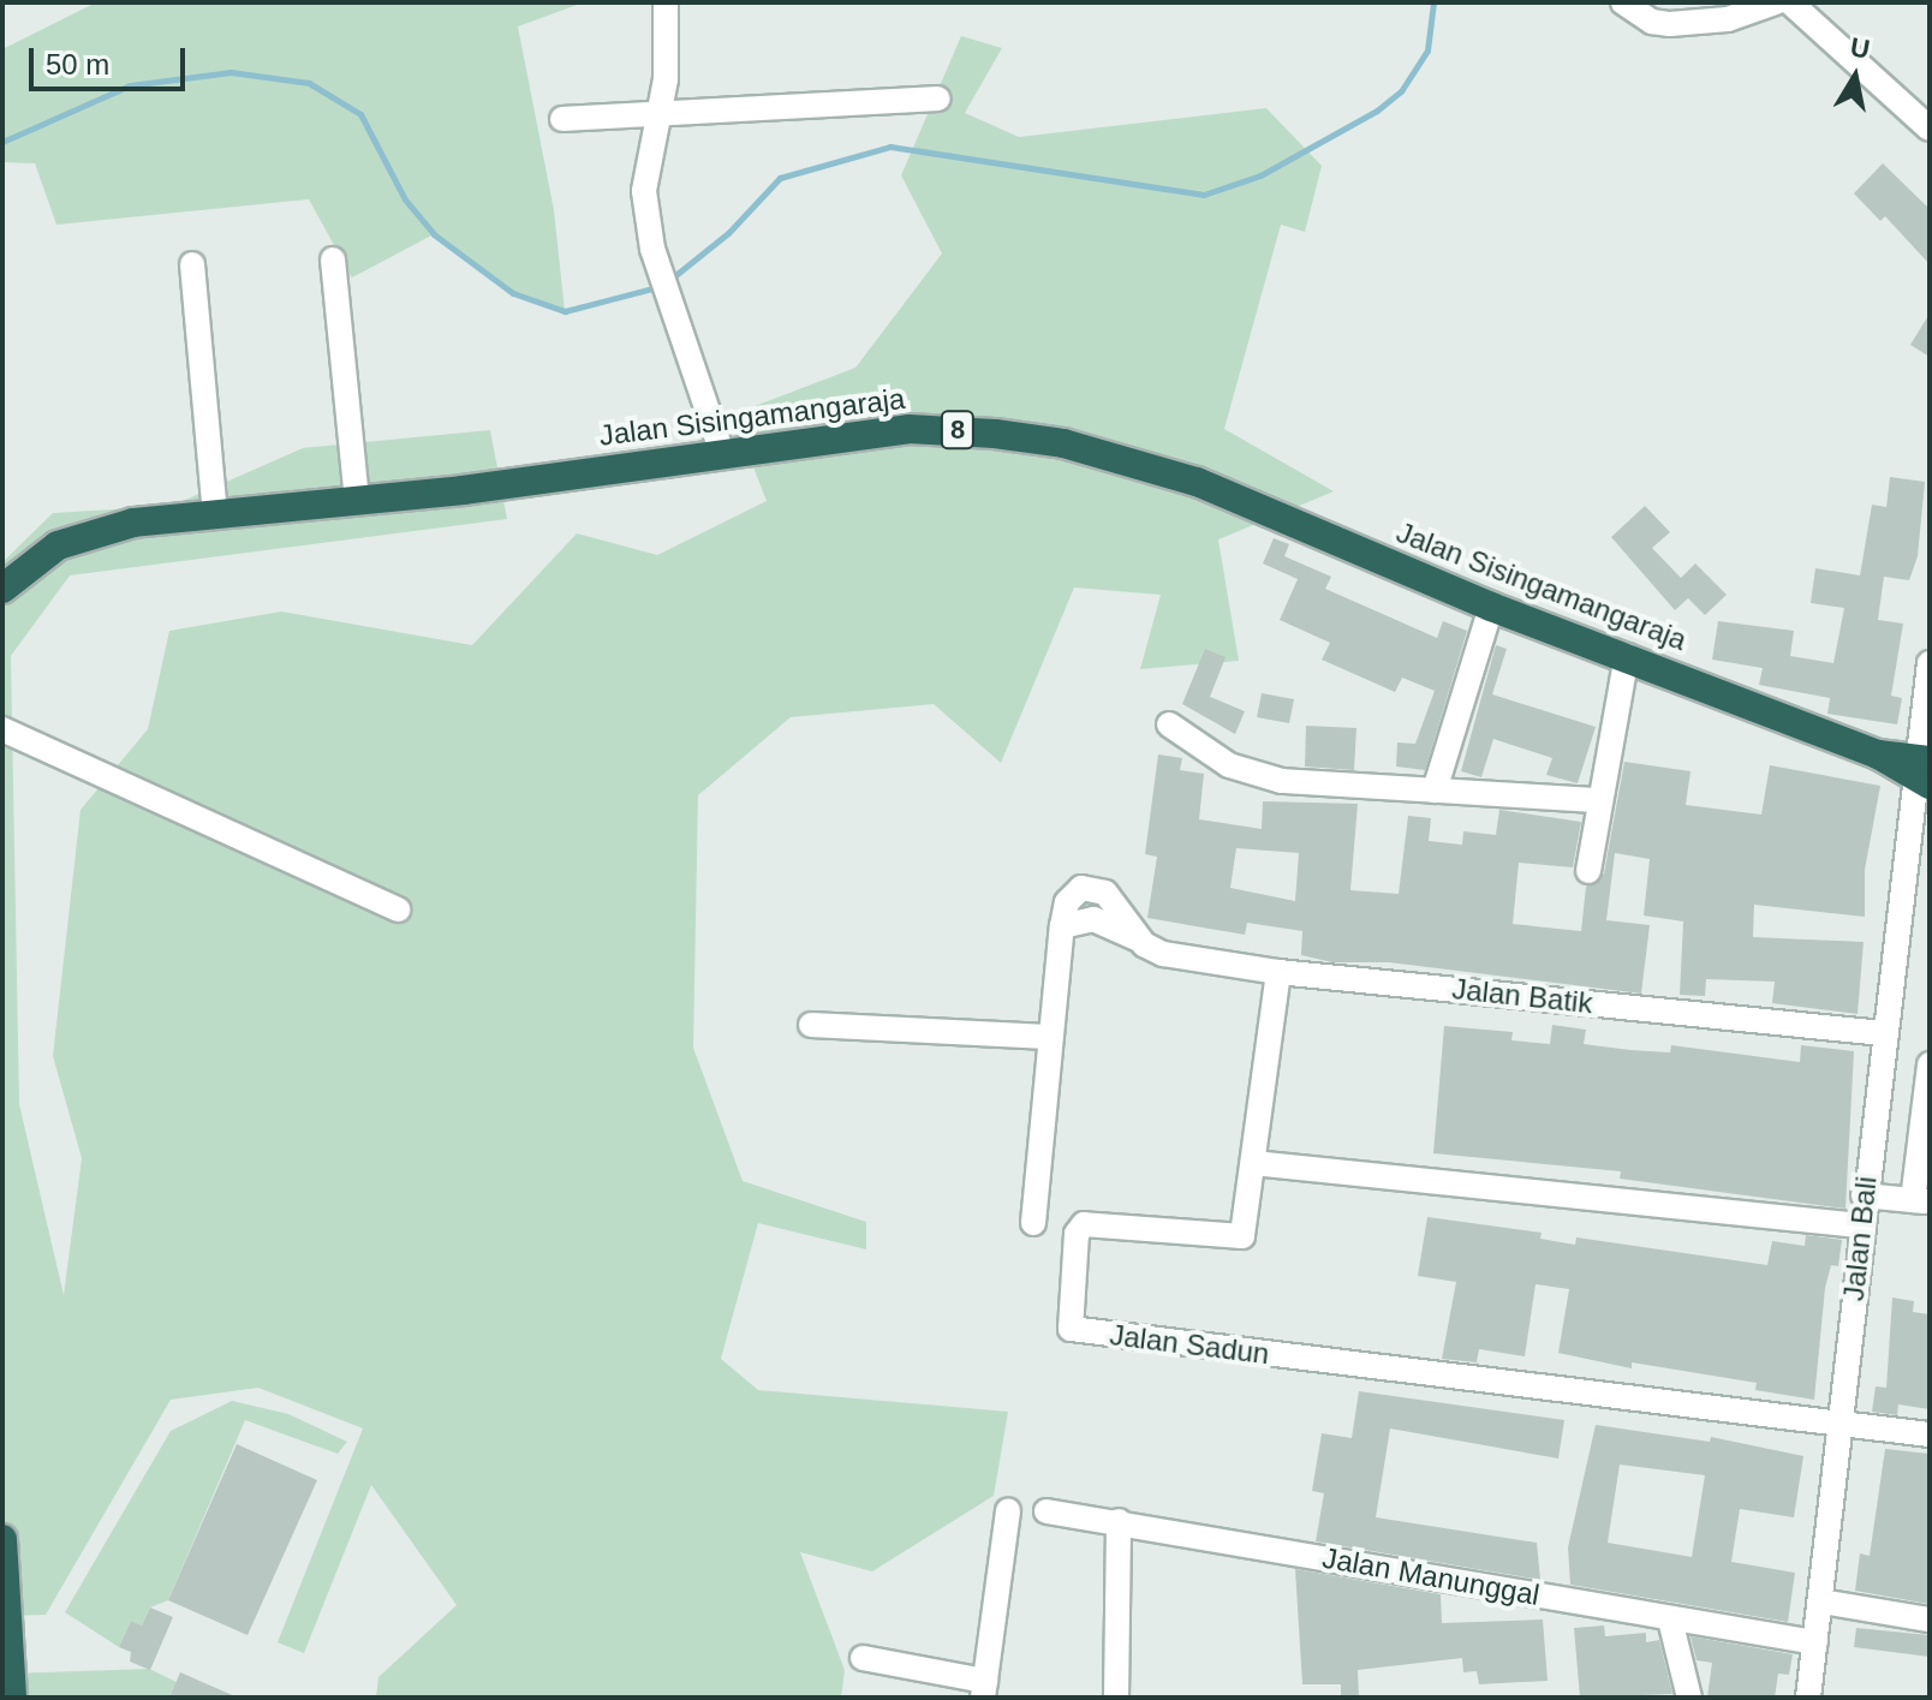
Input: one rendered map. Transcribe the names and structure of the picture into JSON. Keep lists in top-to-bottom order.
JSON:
{
  "streets": {
    "highway": ["Jalan Sisingamangaraja", "8"],
    "street": [
      "Jalan Batik",
      "Jalan Bali",
      "Jalan Sadun",
      "Jalan Manunggal"
    ]
  },
  "crossings": [
    ["Jalan Sisingamangaraja", "Jalan Bali"],
    ["Jalan Batik", "Jalan Bali"],
    ["Jalan Batik", "Jalan Sadun"],
    ["Jalan Bali", "Jalan Sadun"],
    ["Jalan Bali", "Jalan Manunggal"]
  ],
  "scale_bar": "50 m",
  "north": "top"
}
